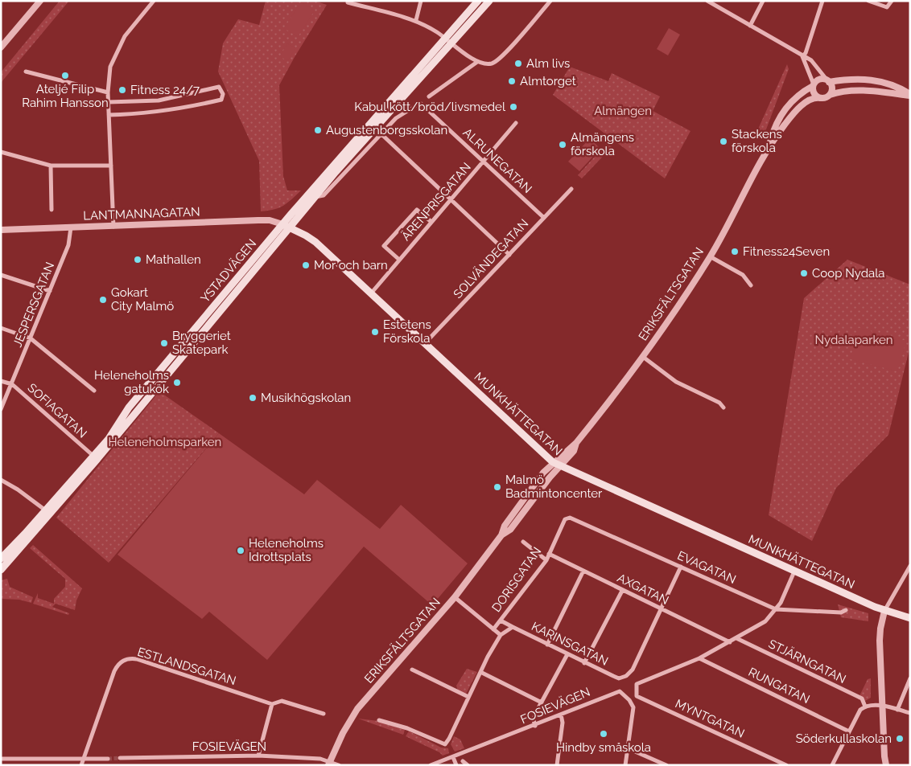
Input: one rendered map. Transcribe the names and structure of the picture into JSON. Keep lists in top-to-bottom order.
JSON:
{
  "streets": {
    "main road": ["YSTADVÄGEN", "MUNKHÄTTEGATAN"],
    "street": [
      "ALRUNEGATAN",
      "ÄRENPRISGATAN",
      "LANTMANNAGATAN",
      "SOLVÄNDEGATAN",
      "ERIKSFÄLTSGATAN",
      "JESPERSGATAN",
      "SOFIAGATAN",
      "EVAGATAN",
      "DORISGATAN",
      "AXGATAN",
      "KARINSGATAN",
      "STJÄRNGATAN",
      "ESTLANDSGATAN",
      "RUNGATAN",
      "FOSIEVÄGEN",
      "MYNTGATAN"
    ]
  },
  "crossings": [
    ["ALRUNEGATAN", "ÄRENPRISGATAN"],
    ["ALRUNEGATAN", "SOLVÄNDEGATAN"],
    ["ALRUNEGATAN", "YSTADVÄGEN"],
    ["ÄRENPRISGATAN", "MUNKHÄTTEGATAN"],
    ["LANTMANNAGATAN", "YSTADVÄGEN"],
    ["LANTMANNAGATAN", "JESPERSGATAN"],
    ["LANTMANNAGATAN", "MUNKHÄTTEGATAN"],
    ["SOLVÄNDEGATAN", "MUNKHÄTTEGATAN"],
    ["YSTADVÄGEN", "SOFIAGATAN"],
    ["YSTADVÄGEN", "MUNKHÄTTEGATAN"],
    ["ERIKSFÄLTSGATAN", "MUNKHÄTTEGATAN"],
    ["ERIKSFÄLTSGATAN", "FOSIEVÄGEN"],
    ["JESPERSGATAN", "SOFIAGATAN"],
    ["EVAGATAN", "DORISGATAN"],
    ["DORISGATAN", "AXGATAN"],
    ["DORISGATAN", "KARINSGATAN"],
    ["AXGATAN", "KARINSGATAN"],
    ["RUNGATAN", "MYNTGATAN"]
  ],
  "parks": ["Almängen", "Nydalaparken", "Heleneholmsparken"],
  "places": [
    "Alm livs",
    "Ateljé Filip Rahim Hansson",
    "Almtorget",
    "Fitness 24/7",
    "Kabul kött/bröd/livsmedel",
    "Augustenborgsskolan",
    "Stackens förskola",
    "Almängens förskola",
    "Fitness24Seven",
    "Mathallen",
    "Mor och barn",
    "Coop Nydala",
    "Gokart City Malmö",
    "Estetens Förskola",
    "Bryggeriet Skatepark",
    "Heleneholms gatukök",
    "Musikhögskolan",
    "Malmö Badmintoncenter",
    "Heleneholms Idrottsplats",
    "Hindby småskola",
    "Söderkullaskolan"
  ]
}
